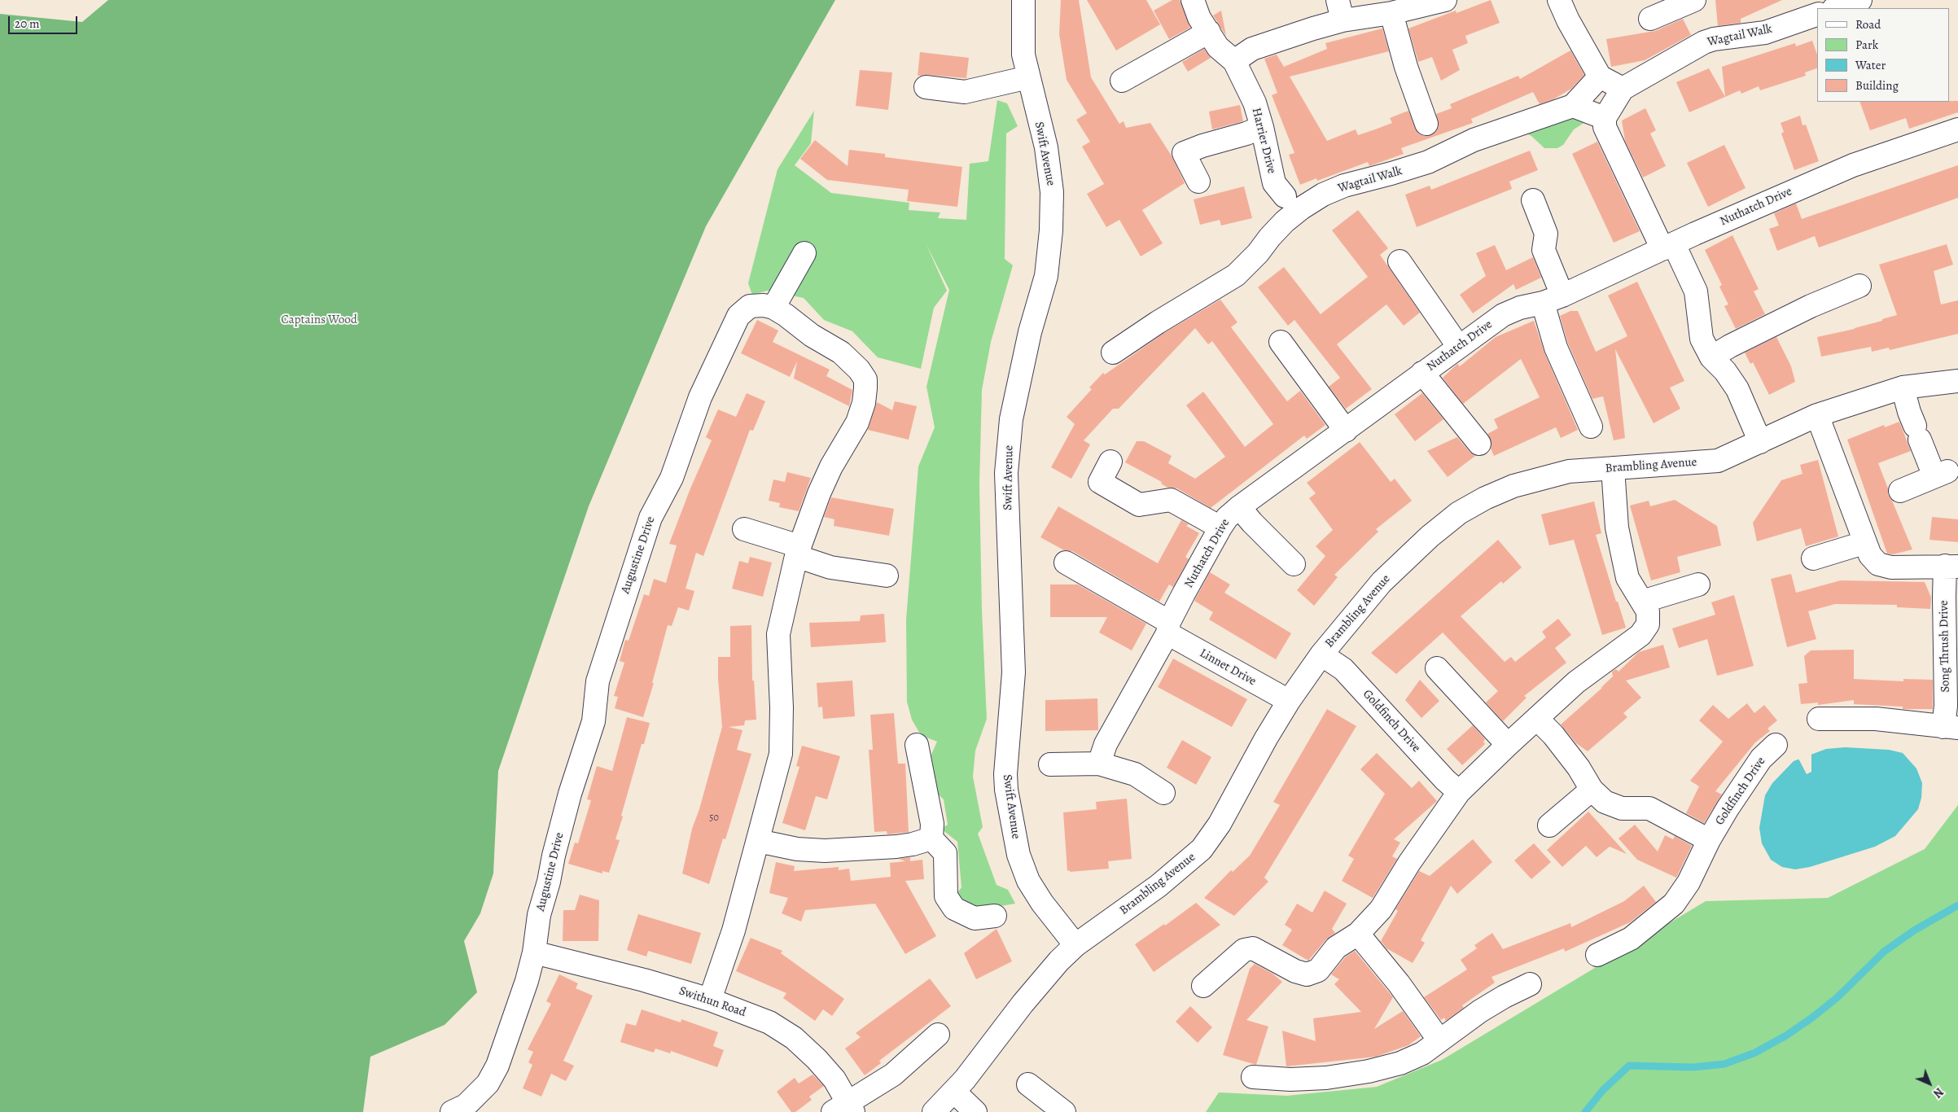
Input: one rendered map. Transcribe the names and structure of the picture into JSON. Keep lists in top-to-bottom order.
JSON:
{
  "streets": {
    "street": [
      "Wagtail Walk",
      "Harrier Drive",
      "Swift Avenue",
      "Nuthatch Drive",
      "Brambling Avenue",
      "Augustine Drive",
      "Song Thrush Drive",
      "Linnet Drive",
      "Goldfinch Drive",
      "Swithun Road"
    ]
  },
  "crossings": [
    ["Swift Avenue", "Brambling Avenue"],
    ["Nuthatch Drive", "Linnet Drive"],
    ["Brambling Avenue", "Song Thrush Drive"],
    ["Brambling Avenue", "Linnet Drive"],
    ["Brambling Avenue", "Goldfinch Drive"],
    ["Augustine Drive", "Swithun Road"]
  ],
  "parks": ["Captains Wood"],
  "house_numbers": ["50"],
  "legend": [
    "Road",
    "Park",
    "Water",
    "Building"
  ],
  "scale_bar": "20 m",
  "north": "bottom right"
}
